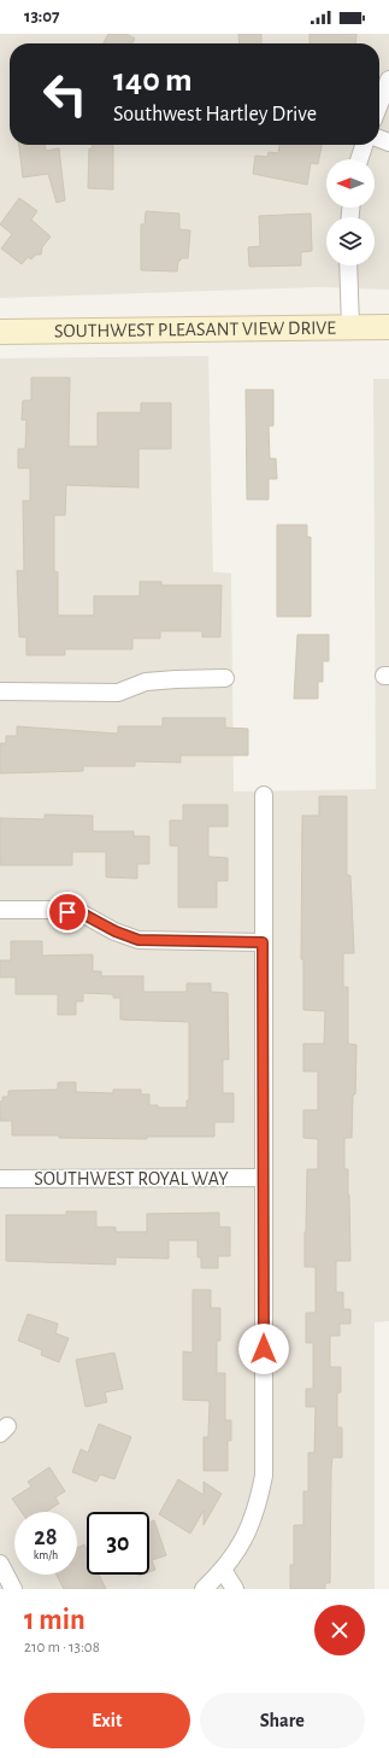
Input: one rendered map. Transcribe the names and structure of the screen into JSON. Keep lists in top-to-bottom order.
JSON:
{
  "streets": {
    "main road": ["SOUTHWEST PLEASANT VIEW DRIVE"],
    "street": ["SOUTHWEST ROYAL WAY"]
  },
  "north": "left",
  "page": {
    "status": "13:07",
    "turn": ["140 m", "Southwest Hartley Drive"],
    "speed": "28 km/h",
    "limit": "30",
    "heading": ["1 min", "210 m · 13:08"],
    "buttons": ["Exit", "Share"]
  }
}
